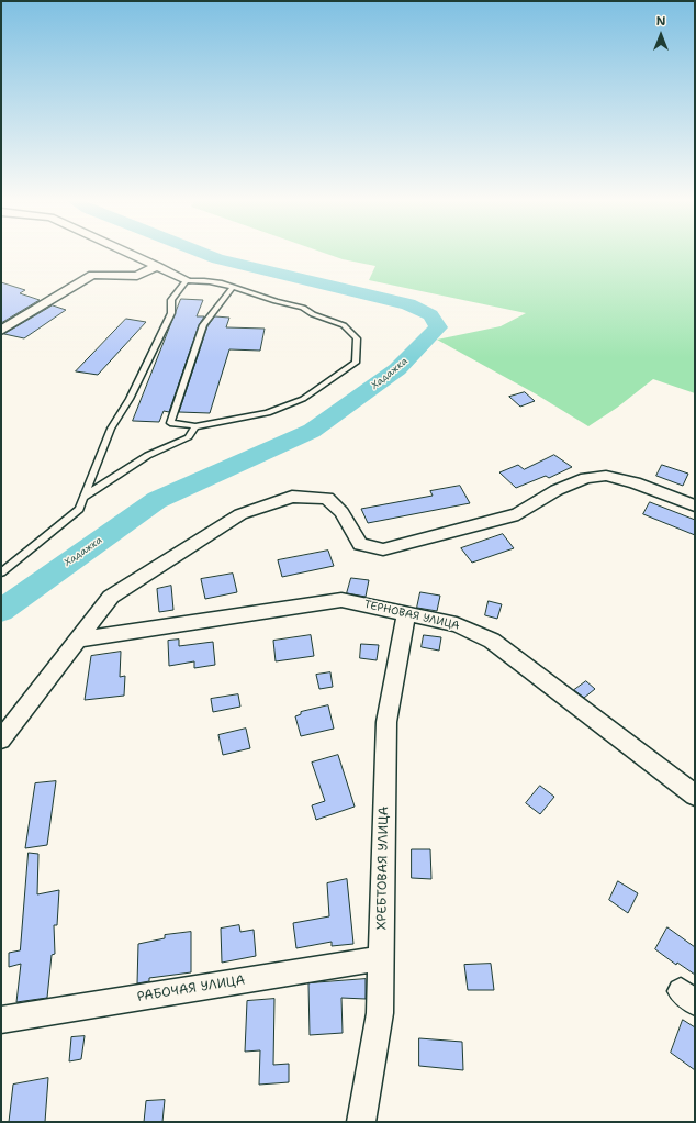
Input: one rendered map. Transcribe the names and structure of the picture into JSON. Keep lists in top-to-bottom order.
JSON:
{
  "streets": {
    "street": ["ТЕРНОВАЯ УЛИЦА", "ХРЕБТОВАЯ УЛИЦА", "РАБОЧАЯ УЛИЦА"]
  },
  "crossings": [
    ["ТЕРНОВАЯ УЛИЦА", "ХРЕБТОВАЯ УЛИЦА"],
    ["ХРЕБТОВАЯ УЛИЦА", "РАБОЧАЯ УЛИЦА"]
  ],
  "water": ["Хадажка"],
  "north": "top"
}
